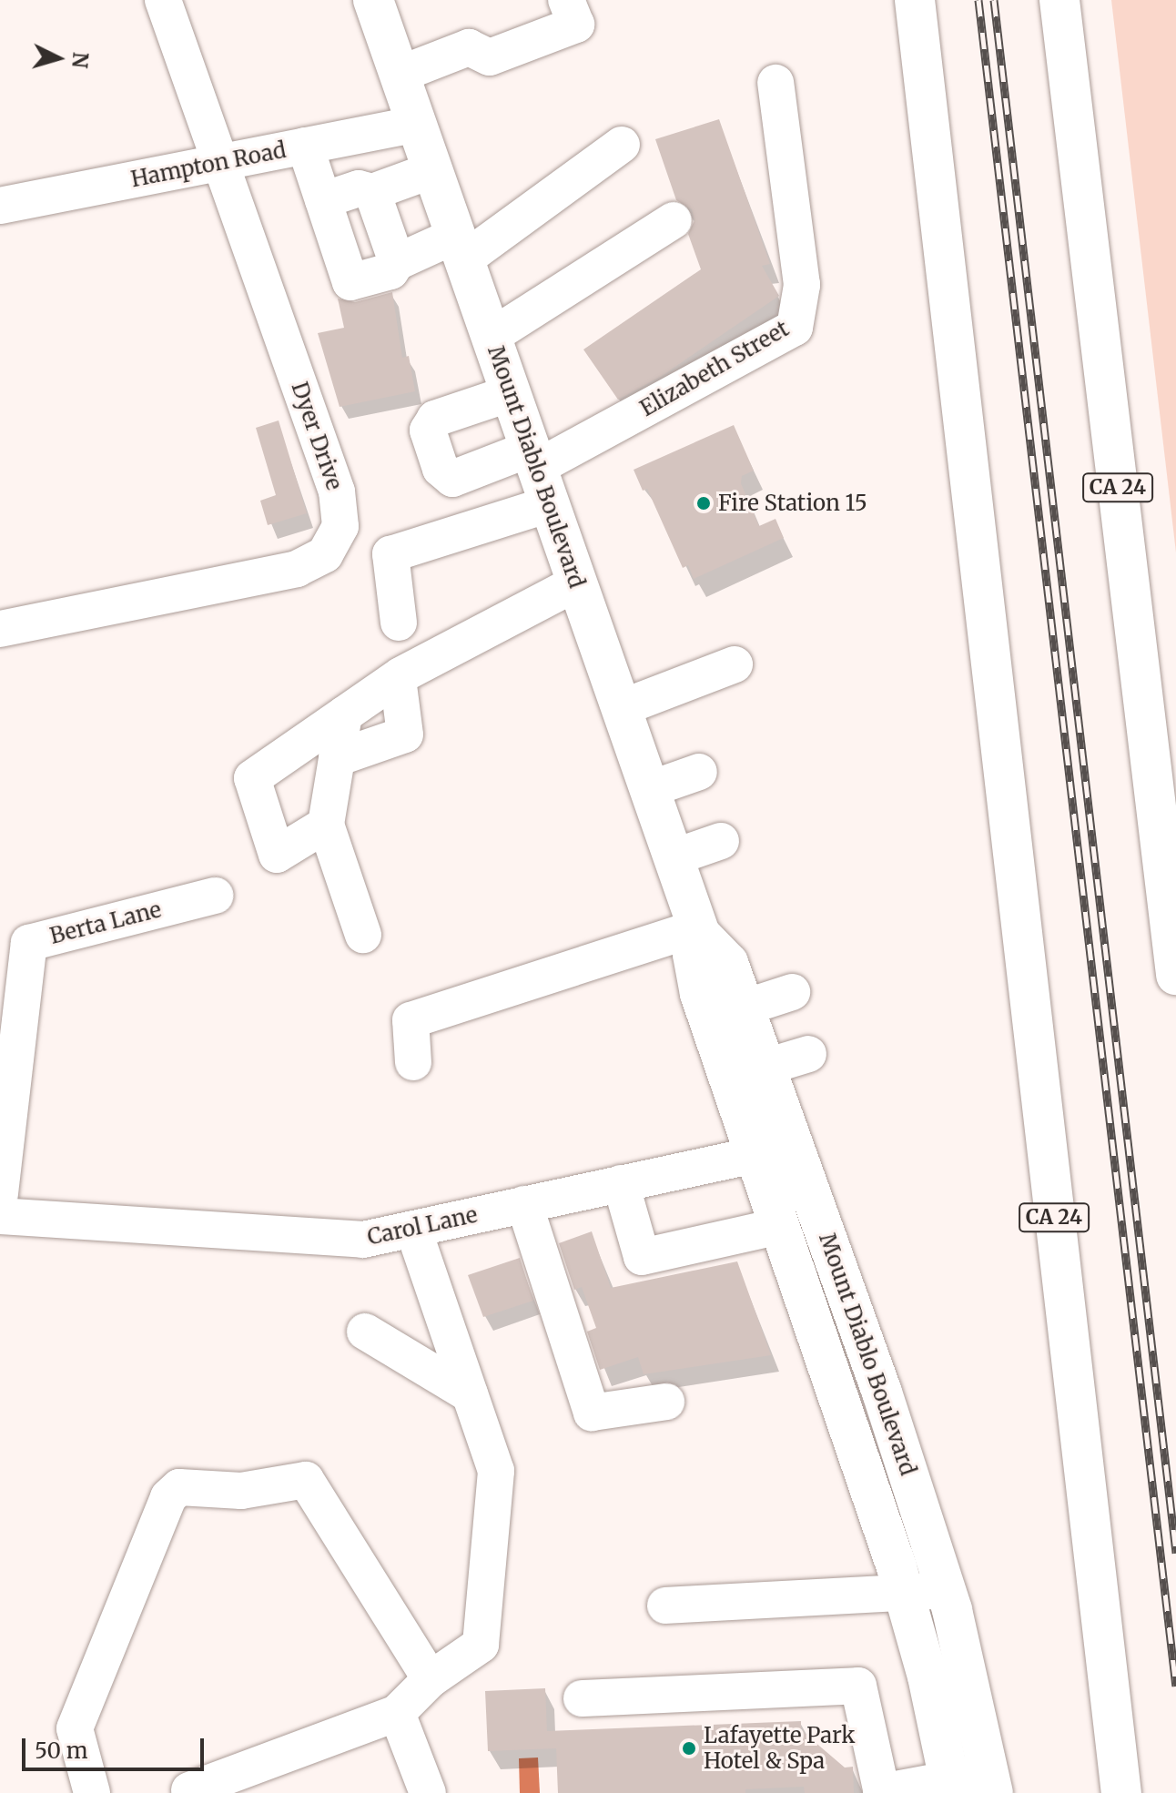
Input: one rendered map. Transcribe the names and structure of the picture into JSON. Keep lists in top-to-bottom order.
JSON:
{
  "streets": {
    "main road": ["Mount Diablo Boulevard", "CA 24"],
    "street": [
      "Hampton Road",
      "Elizabeth Street",
      "Dyer Drive",
      "Berta Lane",
      "Carol Lane"
    ]
  },
  "crossings": [
    ["Hampton Road", "Dyer Drive"],
    ["Hampton Road", "Mount Diablo Boulevard"],
    ["Elizabeth Street", "Mount Diablo Boulevard"],
    ["Mount Diablo Boulevard", "Carol Lane"]
  ],
  "places": ["Fire Station 15", "Lafayette Park Hotel & Spa"],
  "scale_bar": "50 m",
  "north": "right"
}
